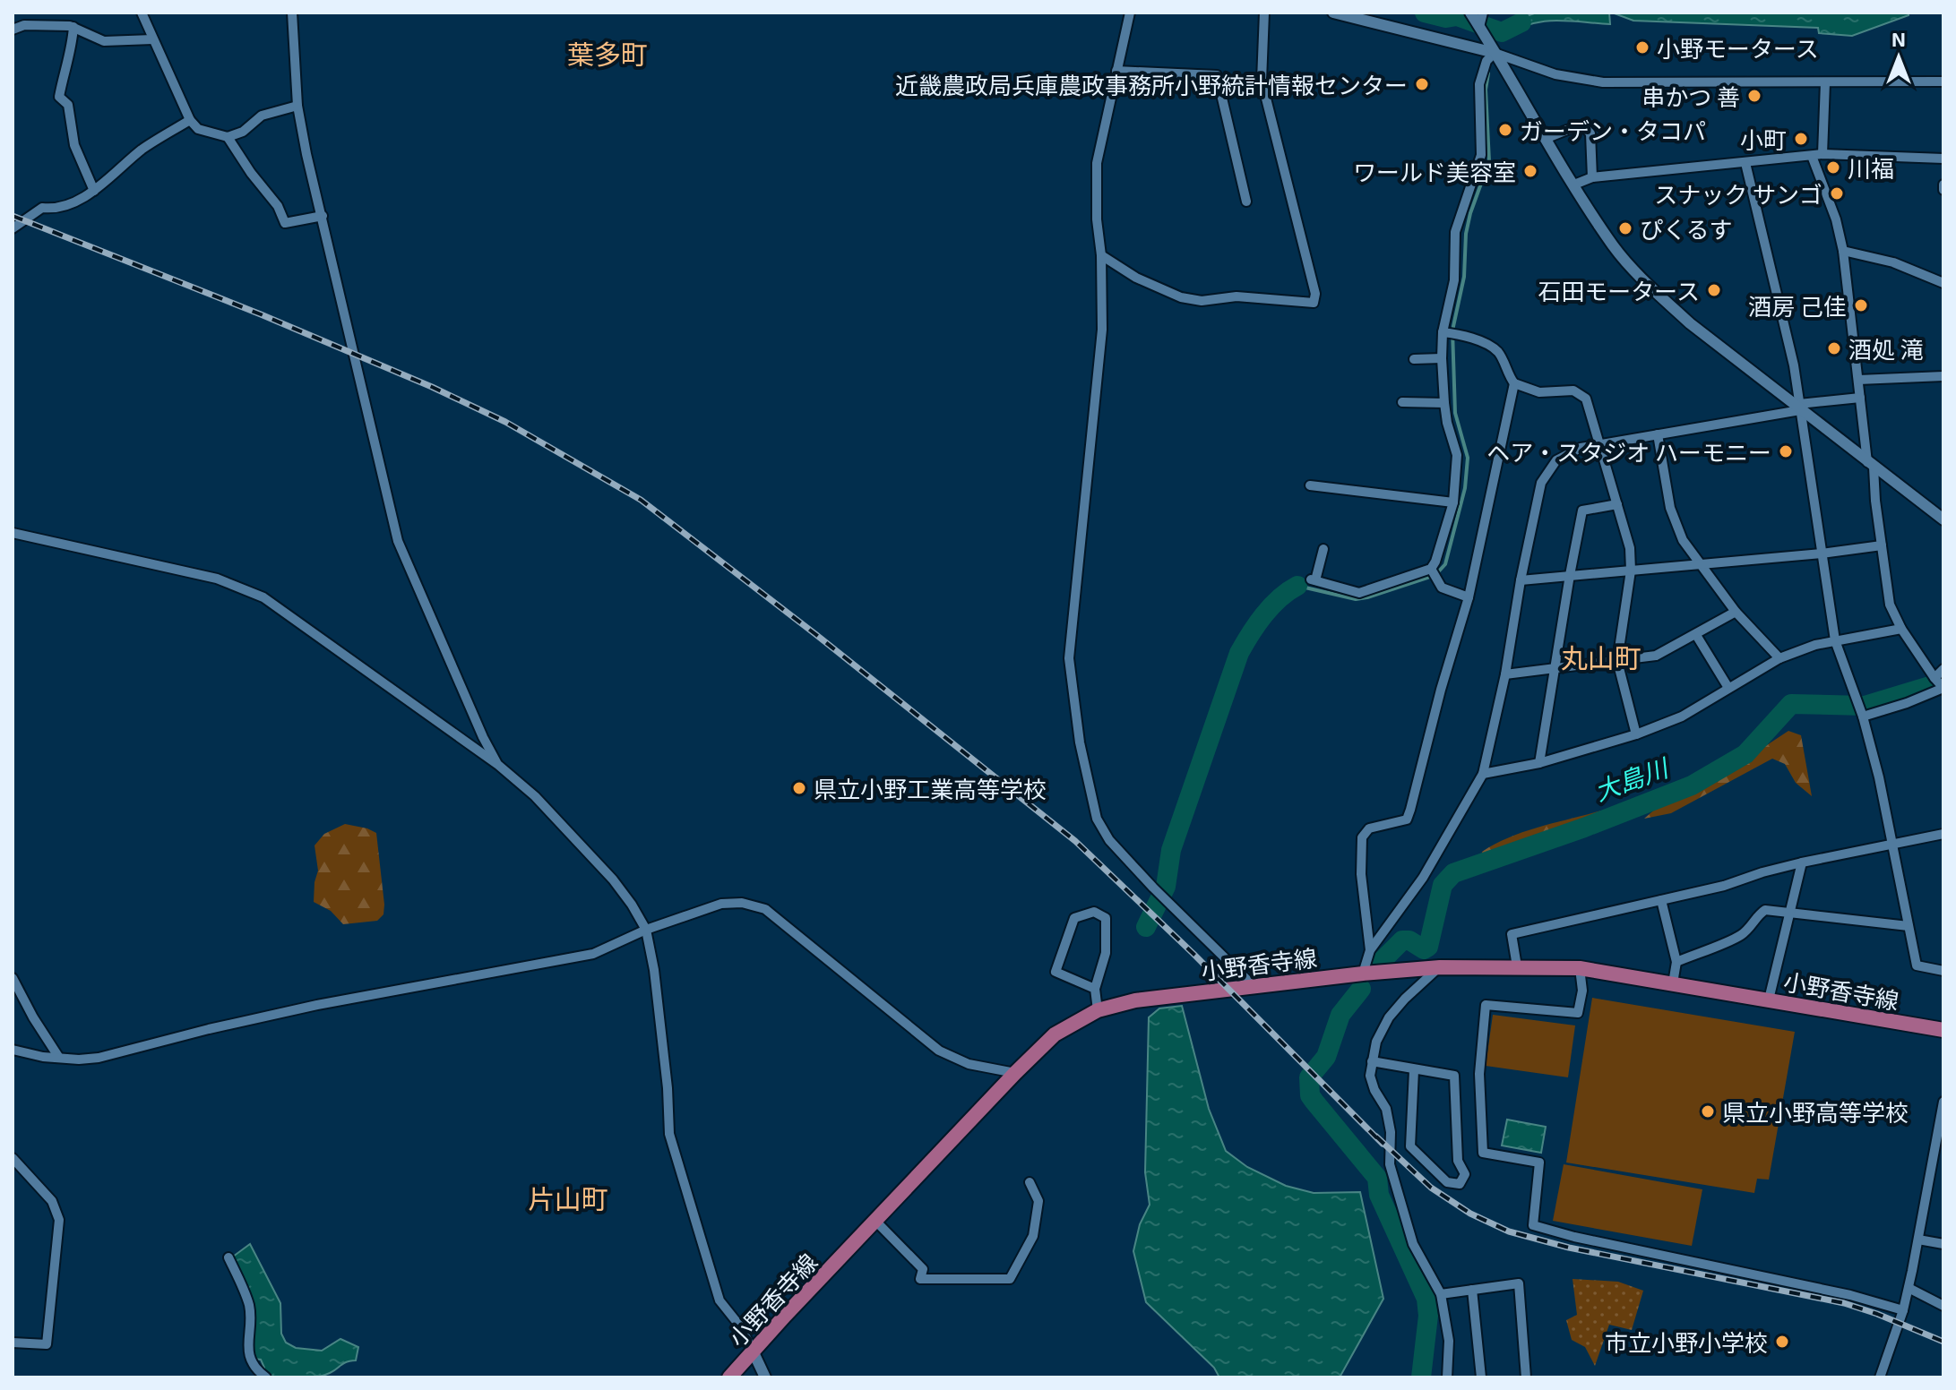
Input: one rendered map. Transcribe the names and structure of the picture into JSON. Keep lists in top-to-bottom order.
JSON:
{
  "streets": {
    "main road": ["小野香寺線"]
  },
  "districts": ["葉多町", "丸山町", "片山町"],
  "water": ["大島川"],
  "places": [
    "小野モータース",
    "近畿農政局兵庫農政事務所小野統計情報センター",
    "串かつ 善",
    "ガーデン・タコパ",
    "小町",
    "川福",
    "ワールド美容室",
    "スナック サンゴ",
    "ぴくるす",
    "石田モータース",
    "酒房 己佳",
    "酒処 滝",
    "ヘア・スタジオ ハーモニー",
    "県立小野工業高等学校",
    "県立小野高等学校",
    "市立小野小学校"
  ],
  "north": "top"
}
